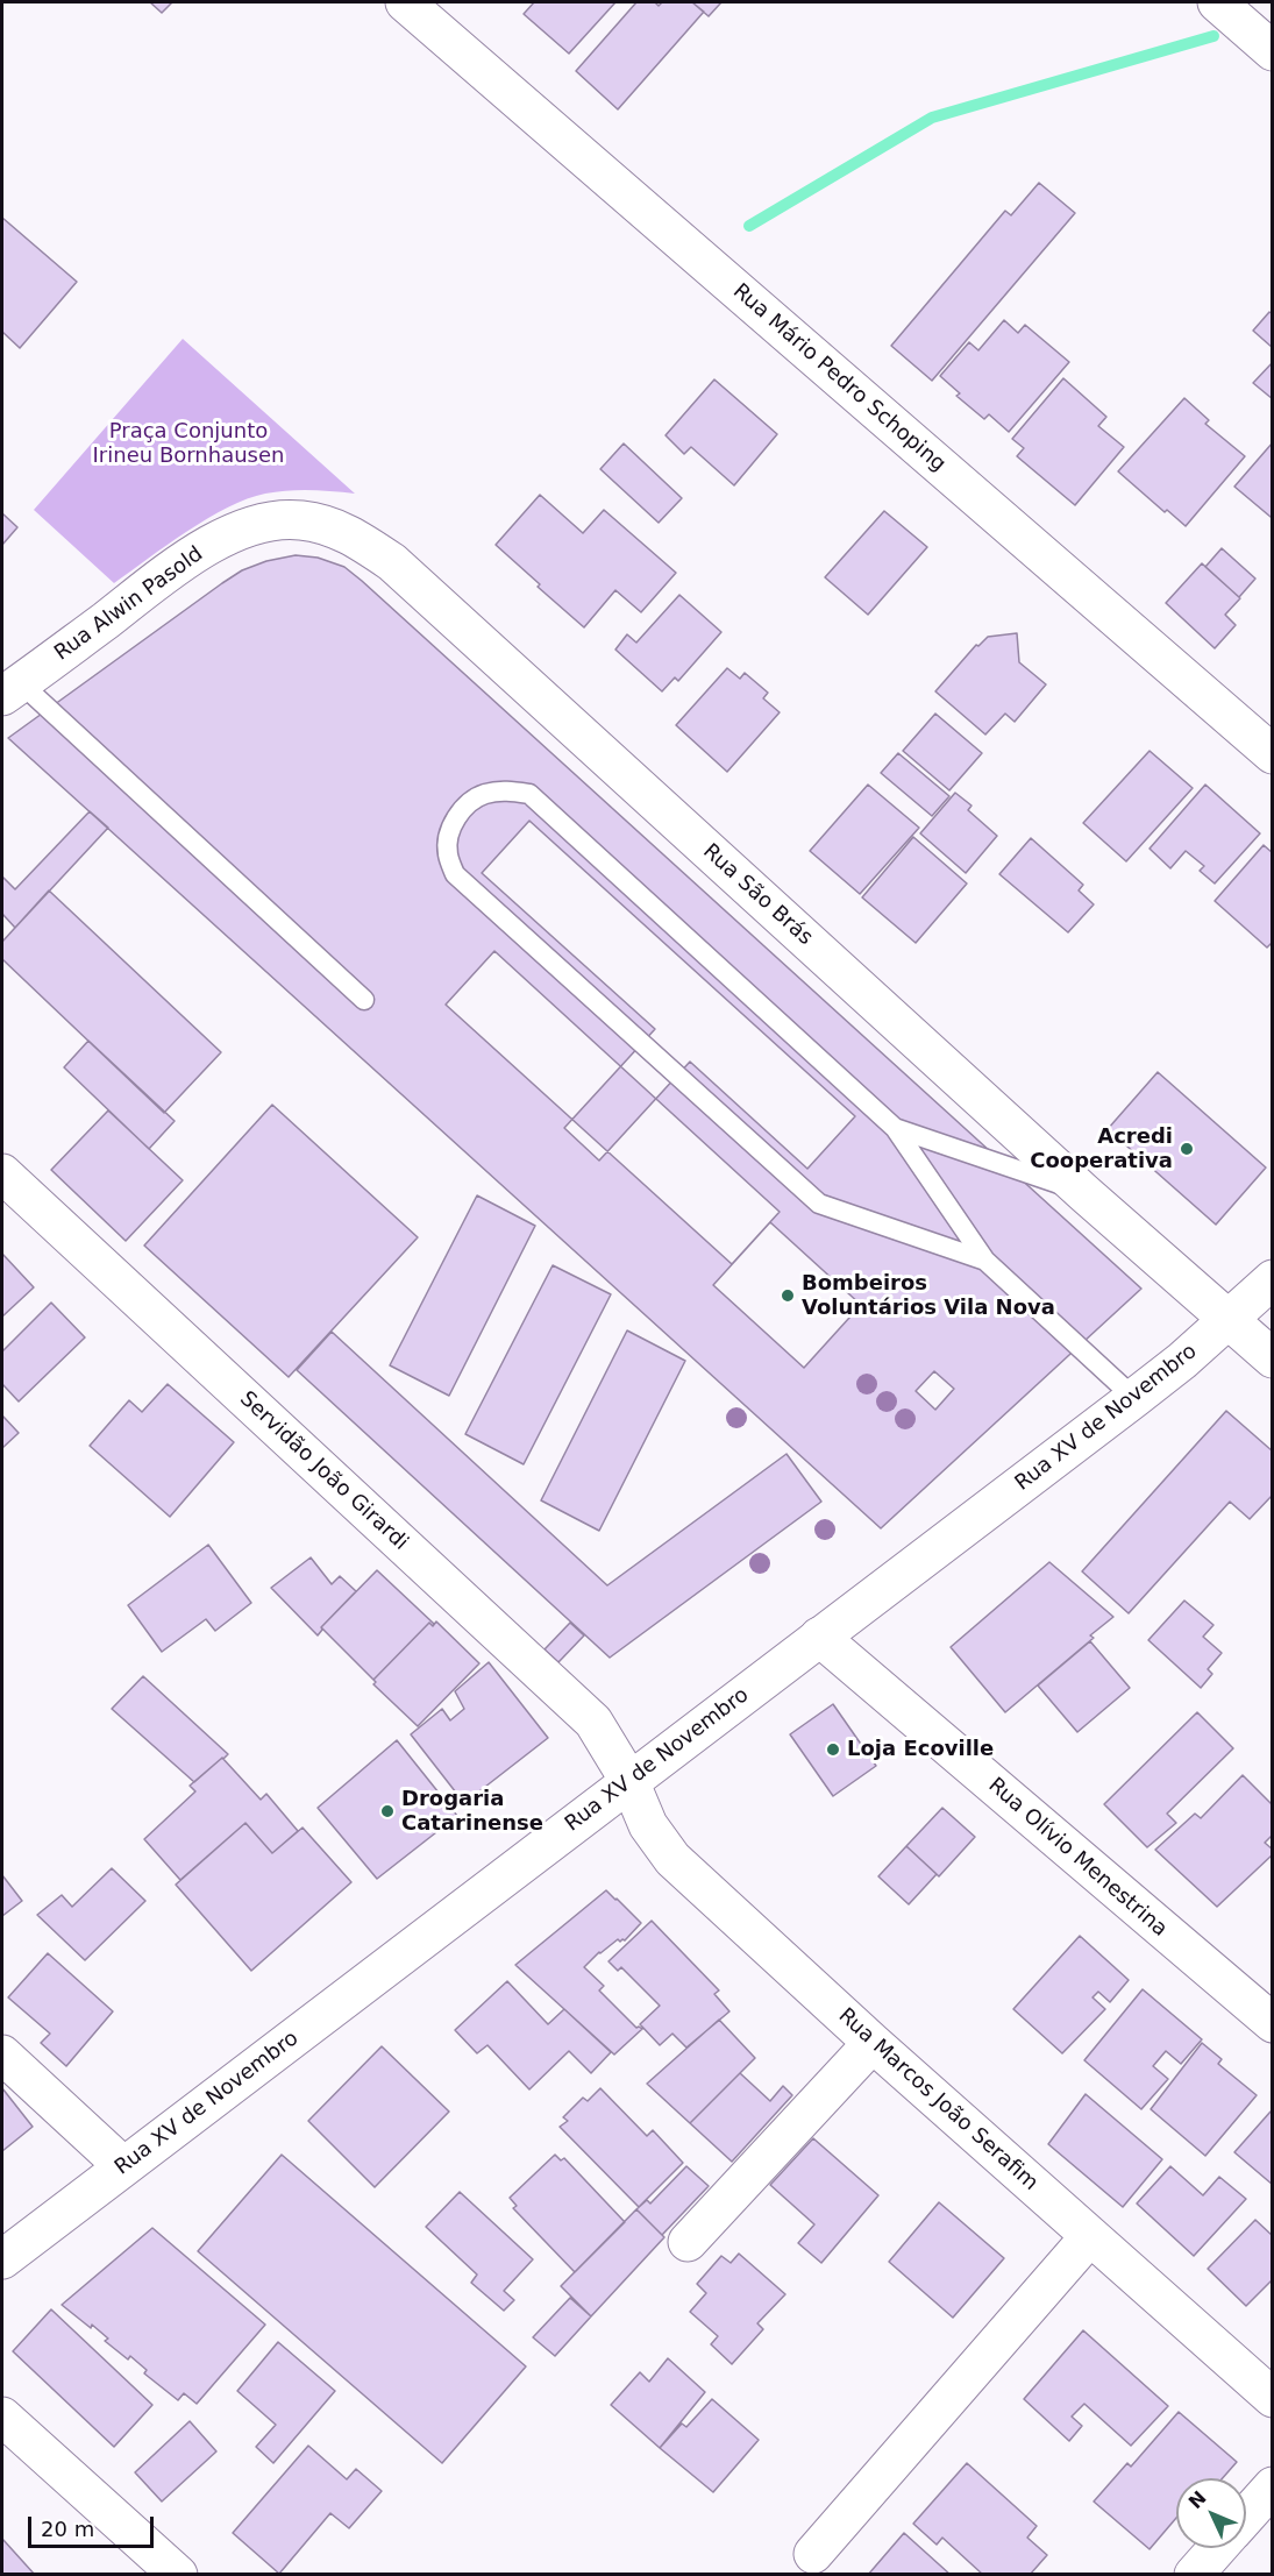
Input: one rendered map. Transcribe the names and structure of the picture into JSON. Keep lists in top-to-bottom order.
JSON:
{
  "streets": {
    "street": [
      "Rua Mário Pedro Schoping",
      "Rua Alwin Pasold",
      "Rua São Brás",
      "Rua XV de Novembro",
      "Servidão João Girardi",
      "Rua Olívio Menestrina",
      "Rua Marcos João Serafim"
    ]
  },
  "crossings": [
    ["Rua Alwin Pasold", "Rua São Brás"],
    ["Rua São Brás", "Rua XV de Novembro"],
    ["Rua XV de Novembro", "Servidão João Girardi"],
    ["Rua XV de Novembro", "Rua Olívio Menestrina"],
    ["Rua XV de Novembro", "Rua Marcos João Serafim"],
    ["Servidão João Girardi", "Rua Marcos João Serafim"]
  ],
  "parks": ["Praça Conjunto Irineu Bornhausen"],
  "places": [
    "Acredi Cooperativa",
    "Bombeiros Voluntários Vila Nova",
    "Loja Ecoville",
    "Drogaria Catarinense"
  ],
  "scale_bar": "20 m",
  "north": "top left"
}
